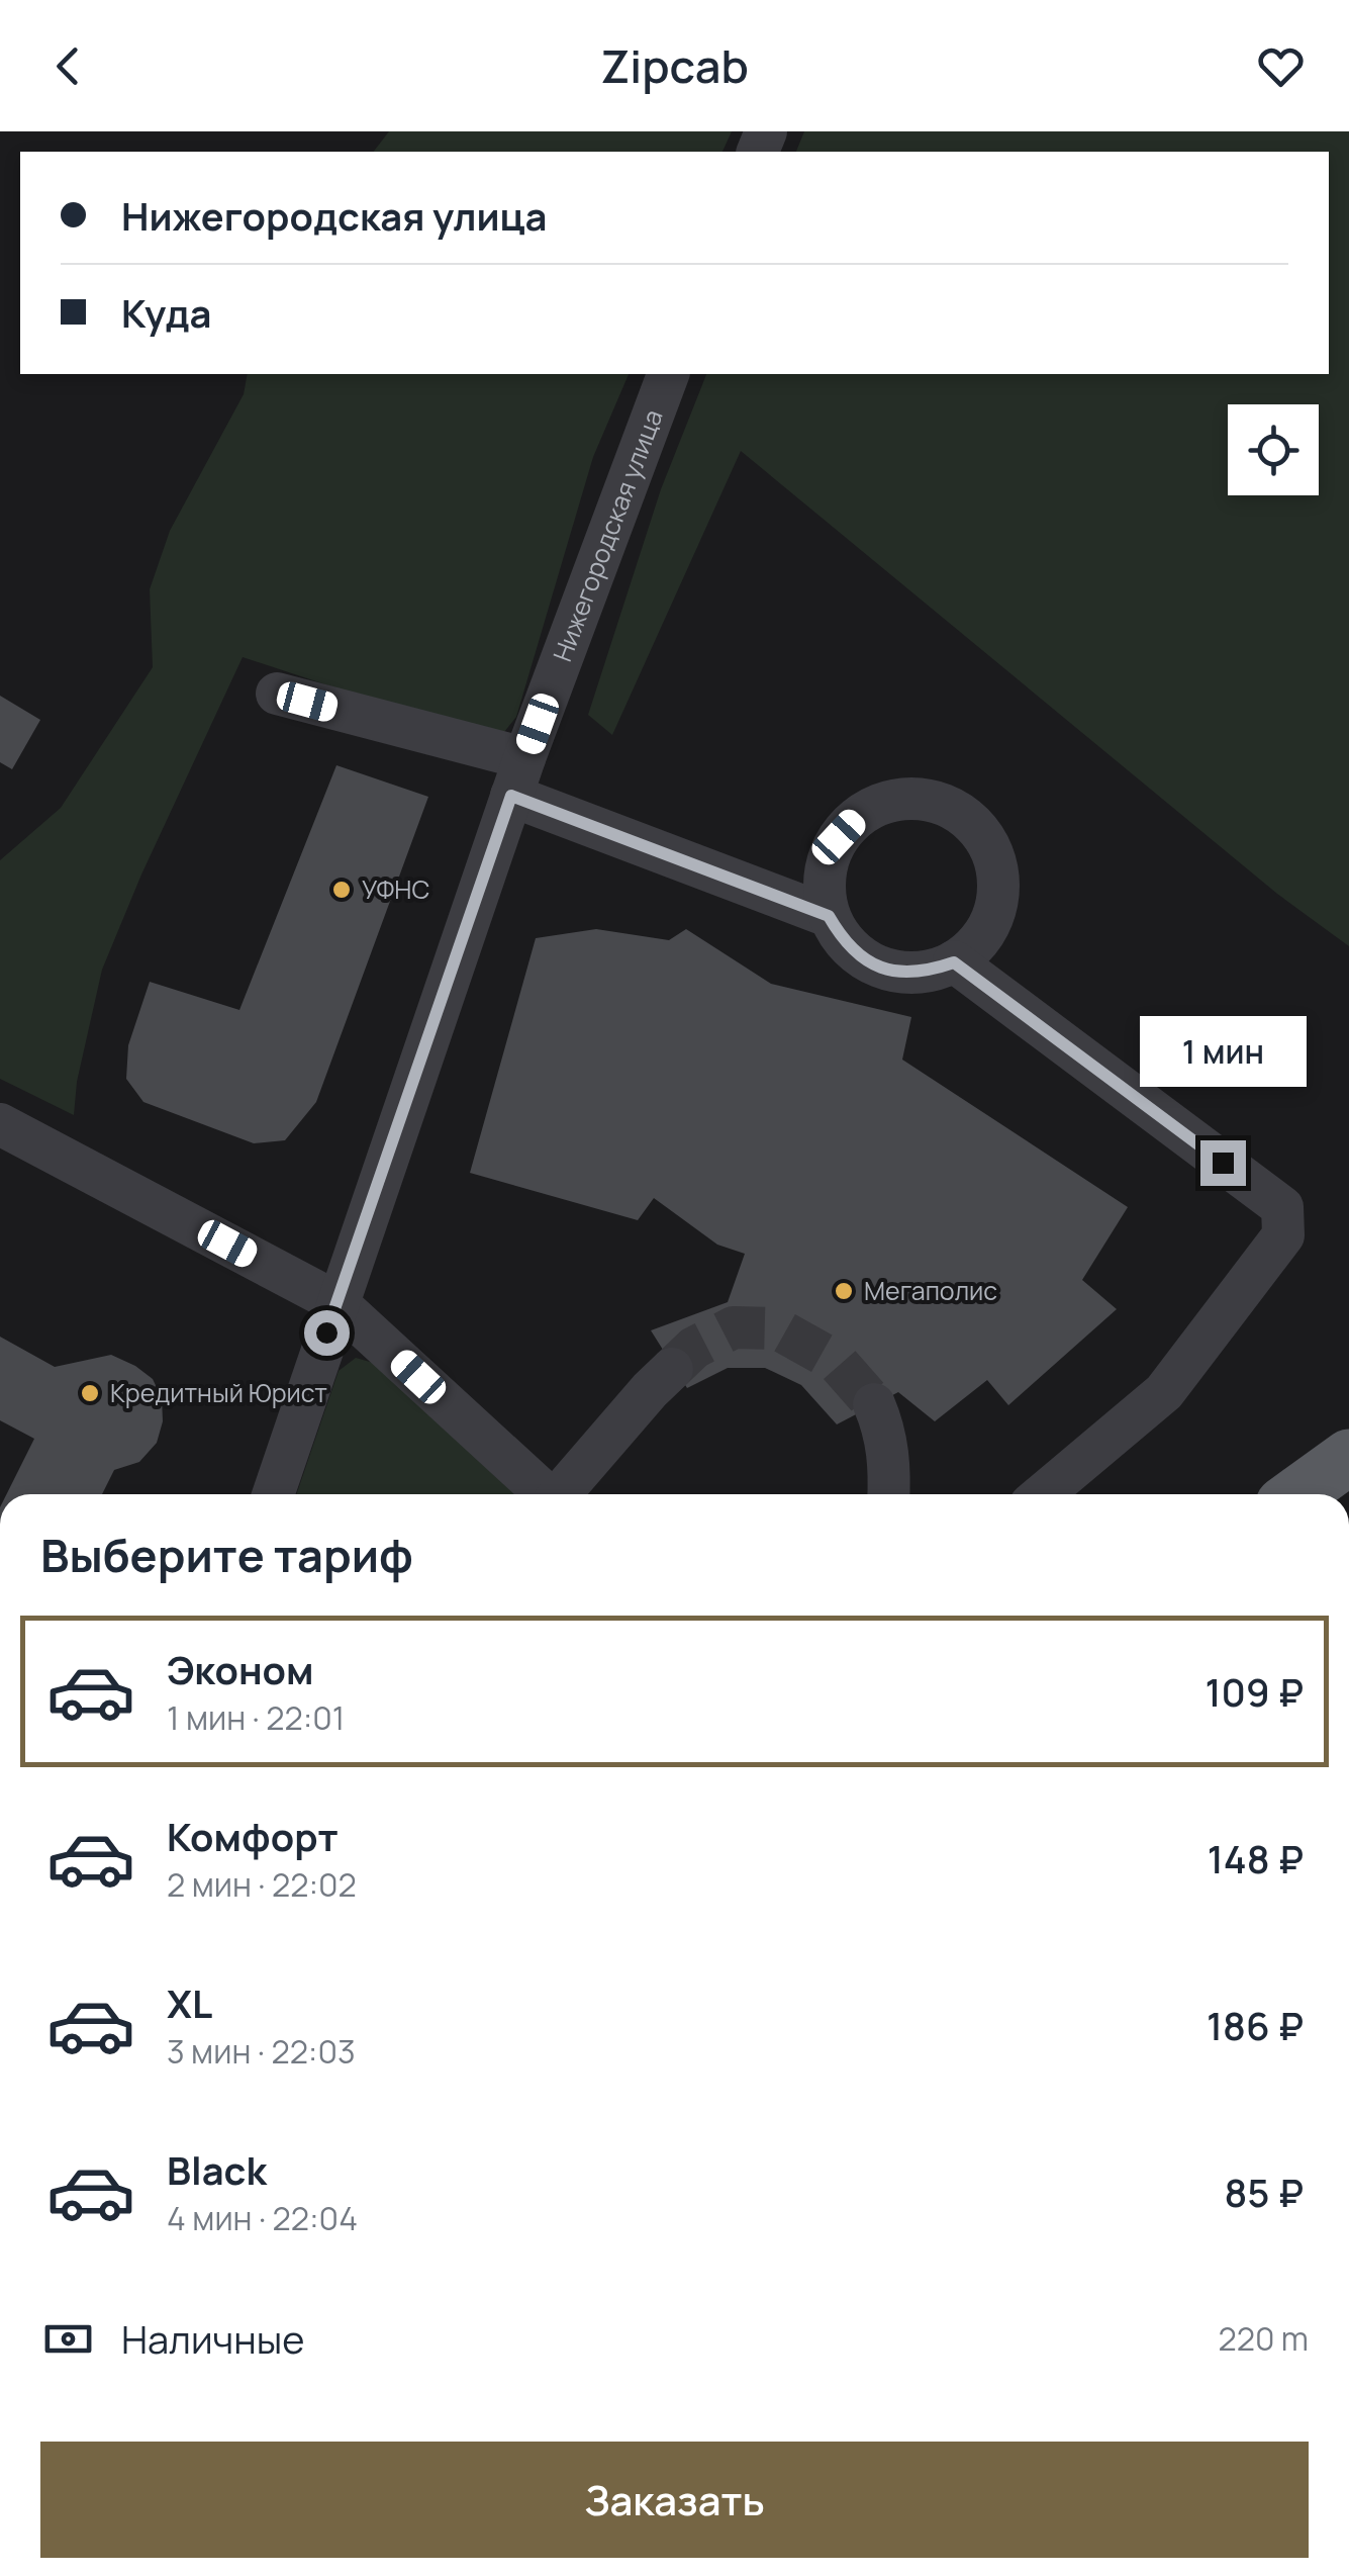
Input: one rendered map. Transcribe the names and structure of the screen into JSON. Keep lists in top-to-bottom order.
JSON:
{
  "streets": {
    "street": ["Нижегородская улица"]
  },
  "places": ["УФНС", "Мегаполис", "Кредитный Юрист"],
  "page": {
    "header": "Zipcab",
    "banner": ["Нижегородская улица", "Куда"],
    "bubble": "1 мин",
    "heading": "Выберите тариф",
    "list": [
      {
        "name": "Эконом",
        "note": "1 мин · 22:01",
        "value": "109 ₽"
      },
      {
        "name": "Комфорт",
        "note": "2 мин · 22:02",
        "value": "148 ₽"
      },
      {
        "name": "XL",
        "note": "3 мин · 22:03",
        "value": "186 ₽"
      },
      {
        "name": "Black",
        "note": "4 мин · 22:04",
        "value": "85 ₽"
      }
    ],
    "pay": ["Наличные", "220 m"],
    "buttons": "Заказать"
  }
}
